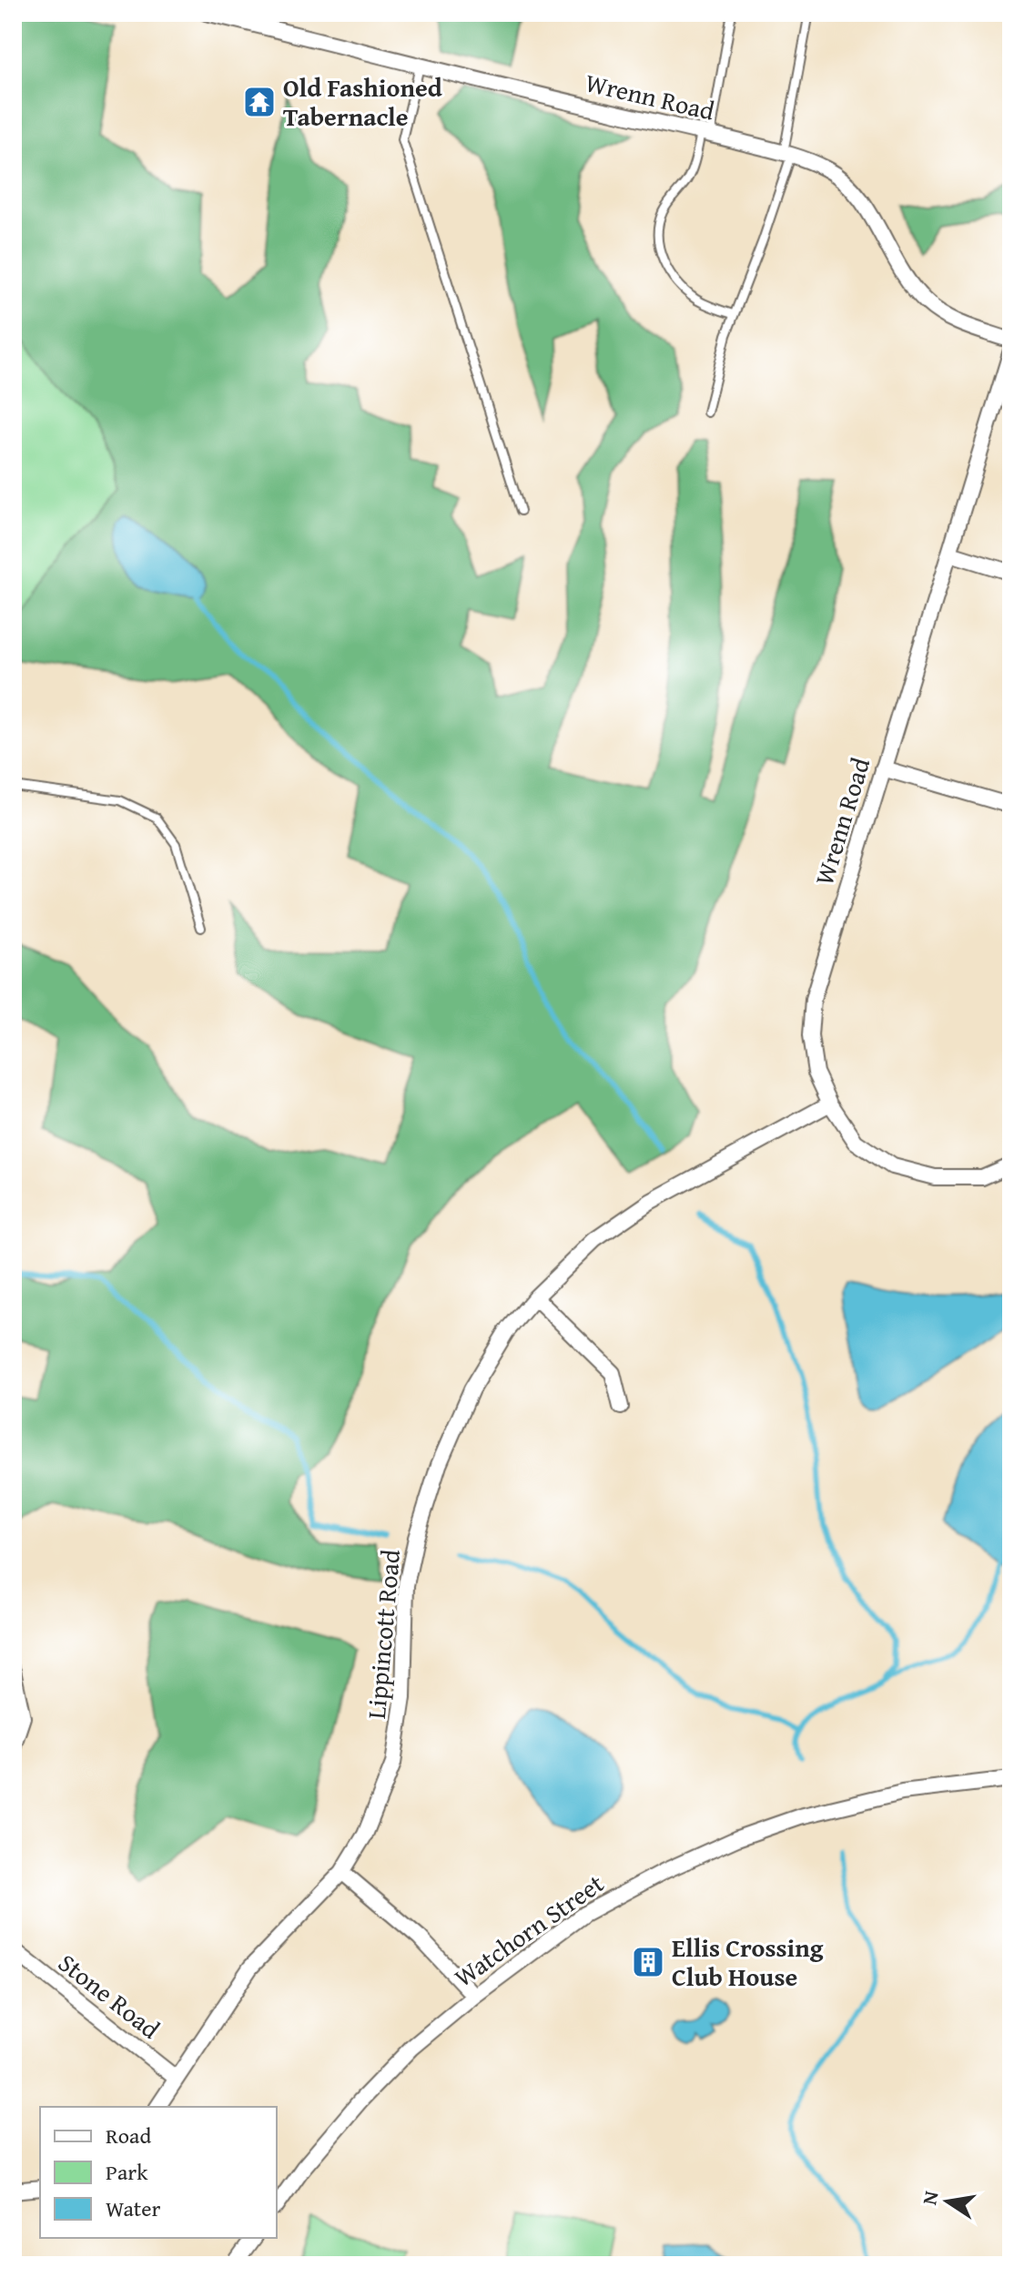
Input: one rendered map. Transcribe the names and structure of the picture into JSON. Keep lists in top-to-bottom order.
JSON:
{
  "streets": {
    "street": [
      "Wrenn Road",
      "Lippincott Road",
      "Watchorn Street",
      "Stone Road"
    ]
  },
  "crossings": [
    ["Wrenn Road", "Lippincott Road"],
    ["Lippincott Road", "Stone Road"]
  ],
  "places": {
    "temple": ["Old Fashioned Tabernacle"],
    "building": ["Ellis Crossing Club House"]
  },
  "legend": ["Road", "Park", "Water"],
  "north": "left"
}
